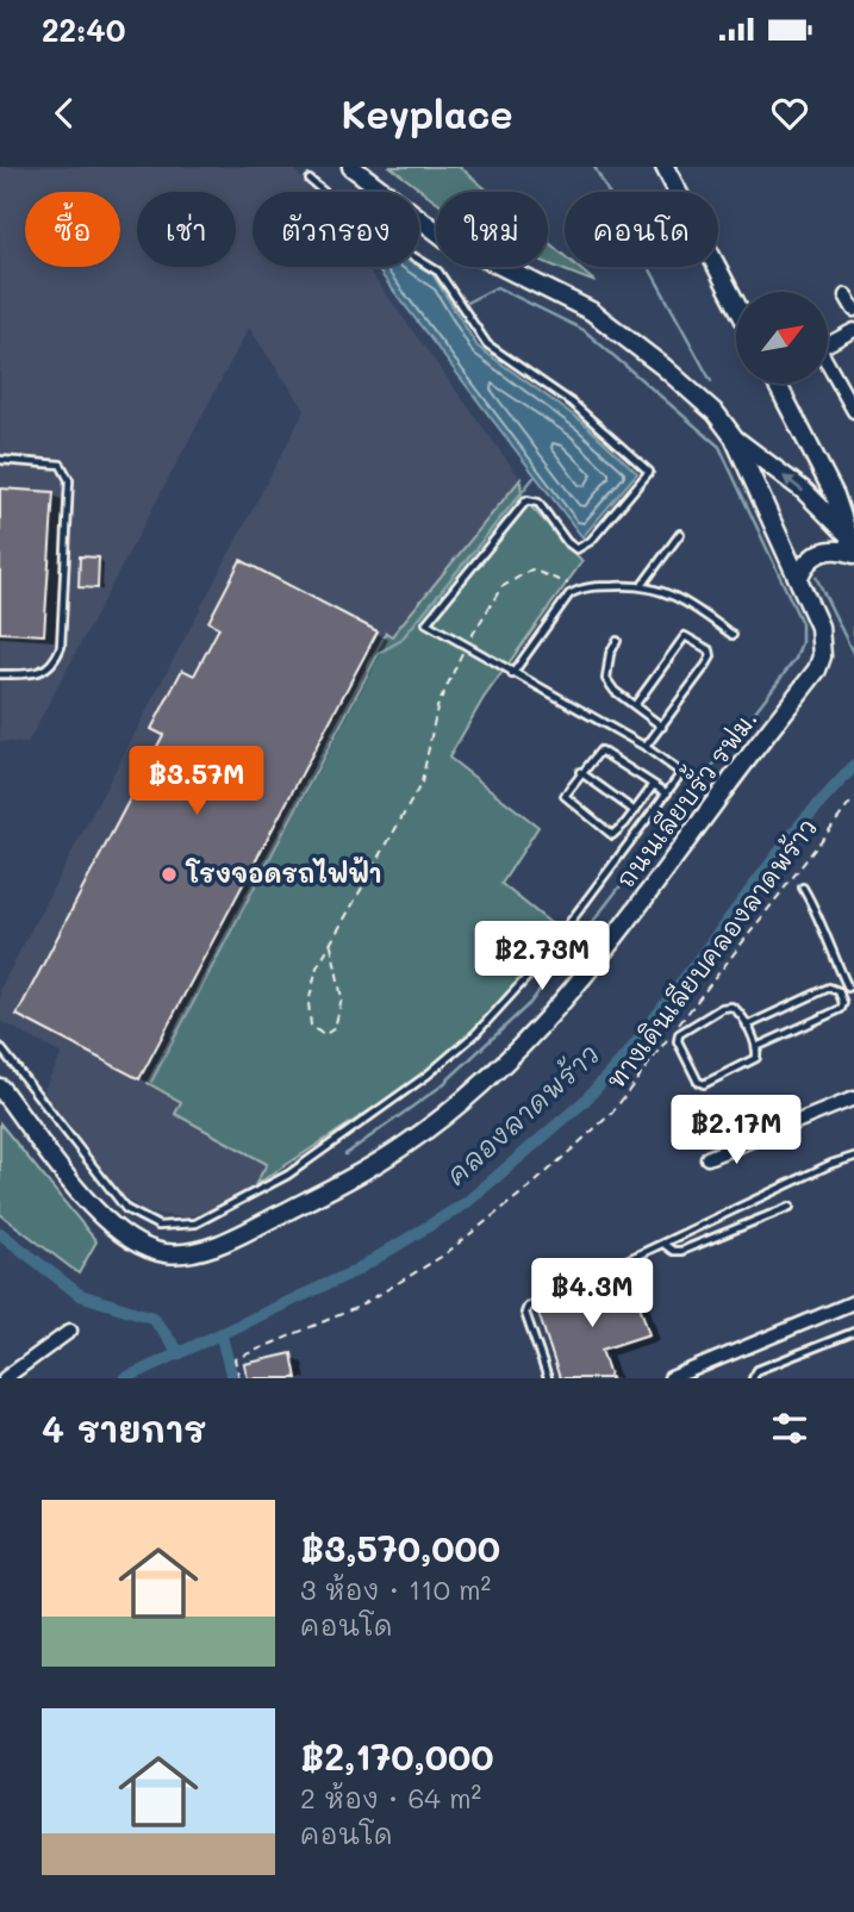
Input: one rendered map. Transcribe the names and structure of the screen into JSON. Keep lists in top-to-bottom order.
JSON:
{
  "streets": {
    "street": ["ถนนเลียบรั้ว รฟม."],
    "path": ["ทางเดินเลียบคลองลาดพร้าว"]
  },
  "water": ["คลองลาดพร้าว"],
  "places": ["โรงจอดรถไฟฟ้า"],
  "north": "top right",
  "page": {
    "status": "22:40",
    "header": "Keyplace",
    "chip": [
      "ซื้อ",
      "เช่า",
      "ตัวกรอง",
      "ใหม่",
      "คอนโด"
    ],
    "price": [
      "฿3.57M",
      "฿2.73M",
      "฿2.17M",
      "฿4.3M"
    ],
    "heading": "4 รายการ",
    "list": [
      {
        "name": "฿3,570,000",
        "note": "3 ห้อง · 110 m² · คอนโด"
      },
      {
        "name": "฿2,170,000",
        "note": "2 ห้อง · 64 m² · คอนโด"
      }
    ]
  }
}
